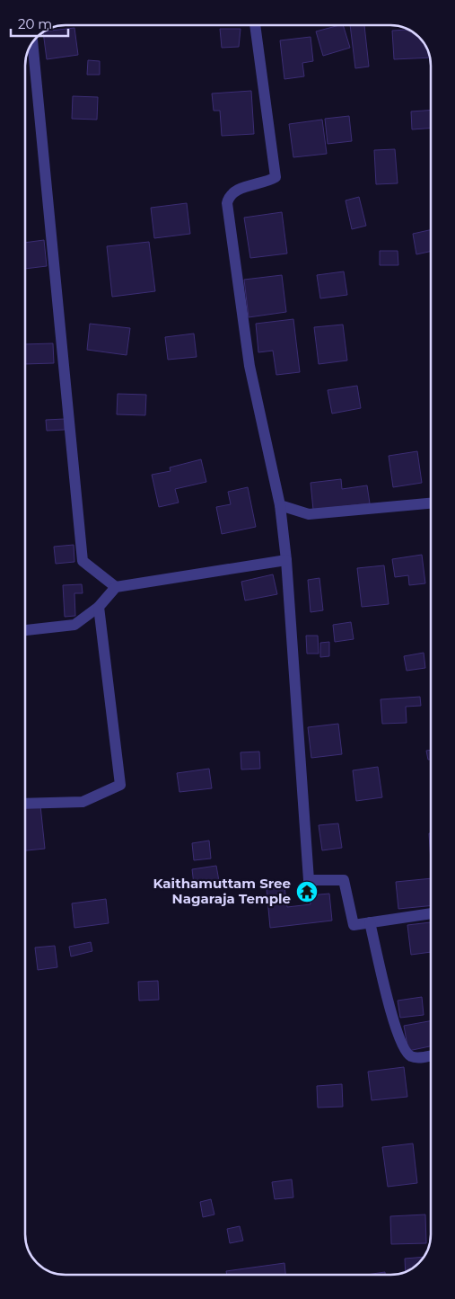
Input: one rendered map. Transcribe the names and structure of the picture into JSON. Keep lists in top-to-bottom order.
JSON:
{
  "places": {
    "temple": ["Kaithamuttam Sree Nagaraja Temple"]
  },
  "scale_bar": "20 m"
}
